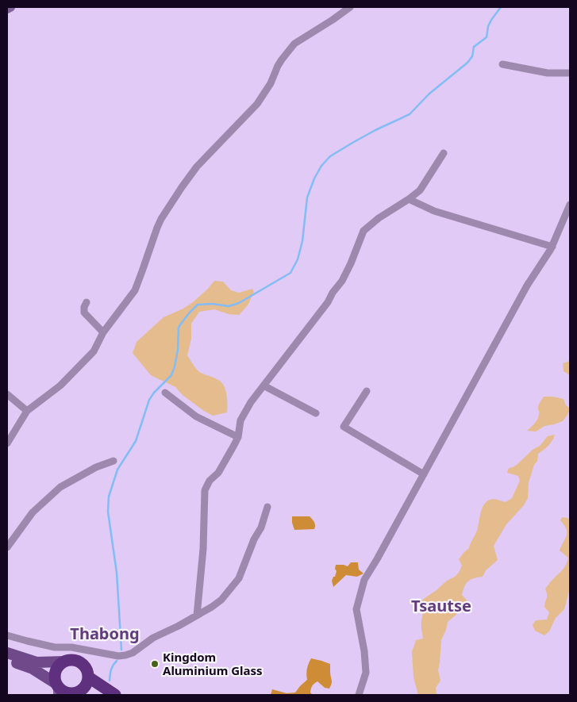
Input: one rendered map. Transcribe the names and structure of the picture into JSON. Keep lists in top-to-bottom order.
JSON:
{
  "districts": ["Tsautse", "Thabong"],
  "places": ["Kingdom Aluminium Glass"]
}
